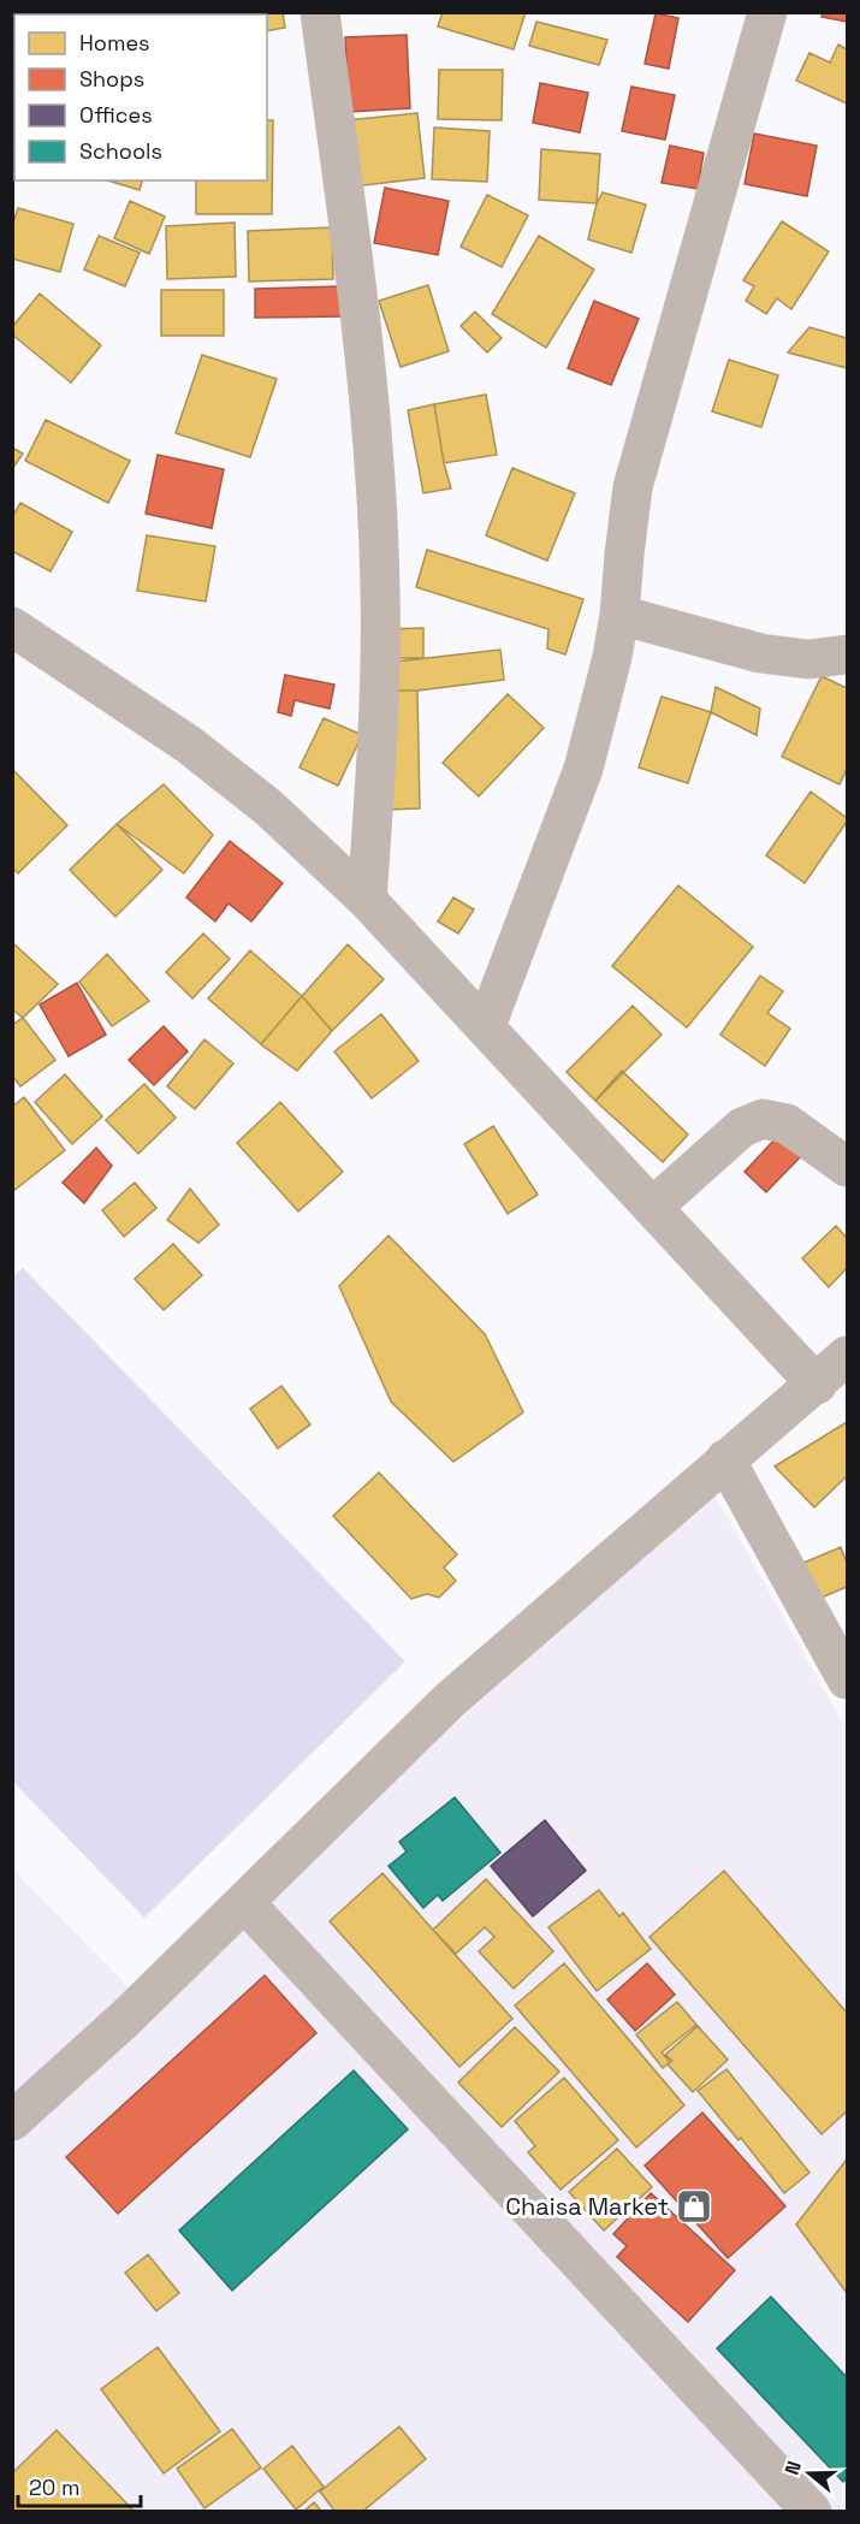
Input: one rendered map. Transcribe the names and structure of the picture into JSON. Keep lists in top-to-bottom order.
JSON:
{
  "places": {
    "shop": ["Chaisa Market"]
  },
  "legend": [
    "Homes",
    "Shops",
    "Offices",
    "Schools"
  ],
  "scale_bar": "20 m",
  "north": "left"
}
